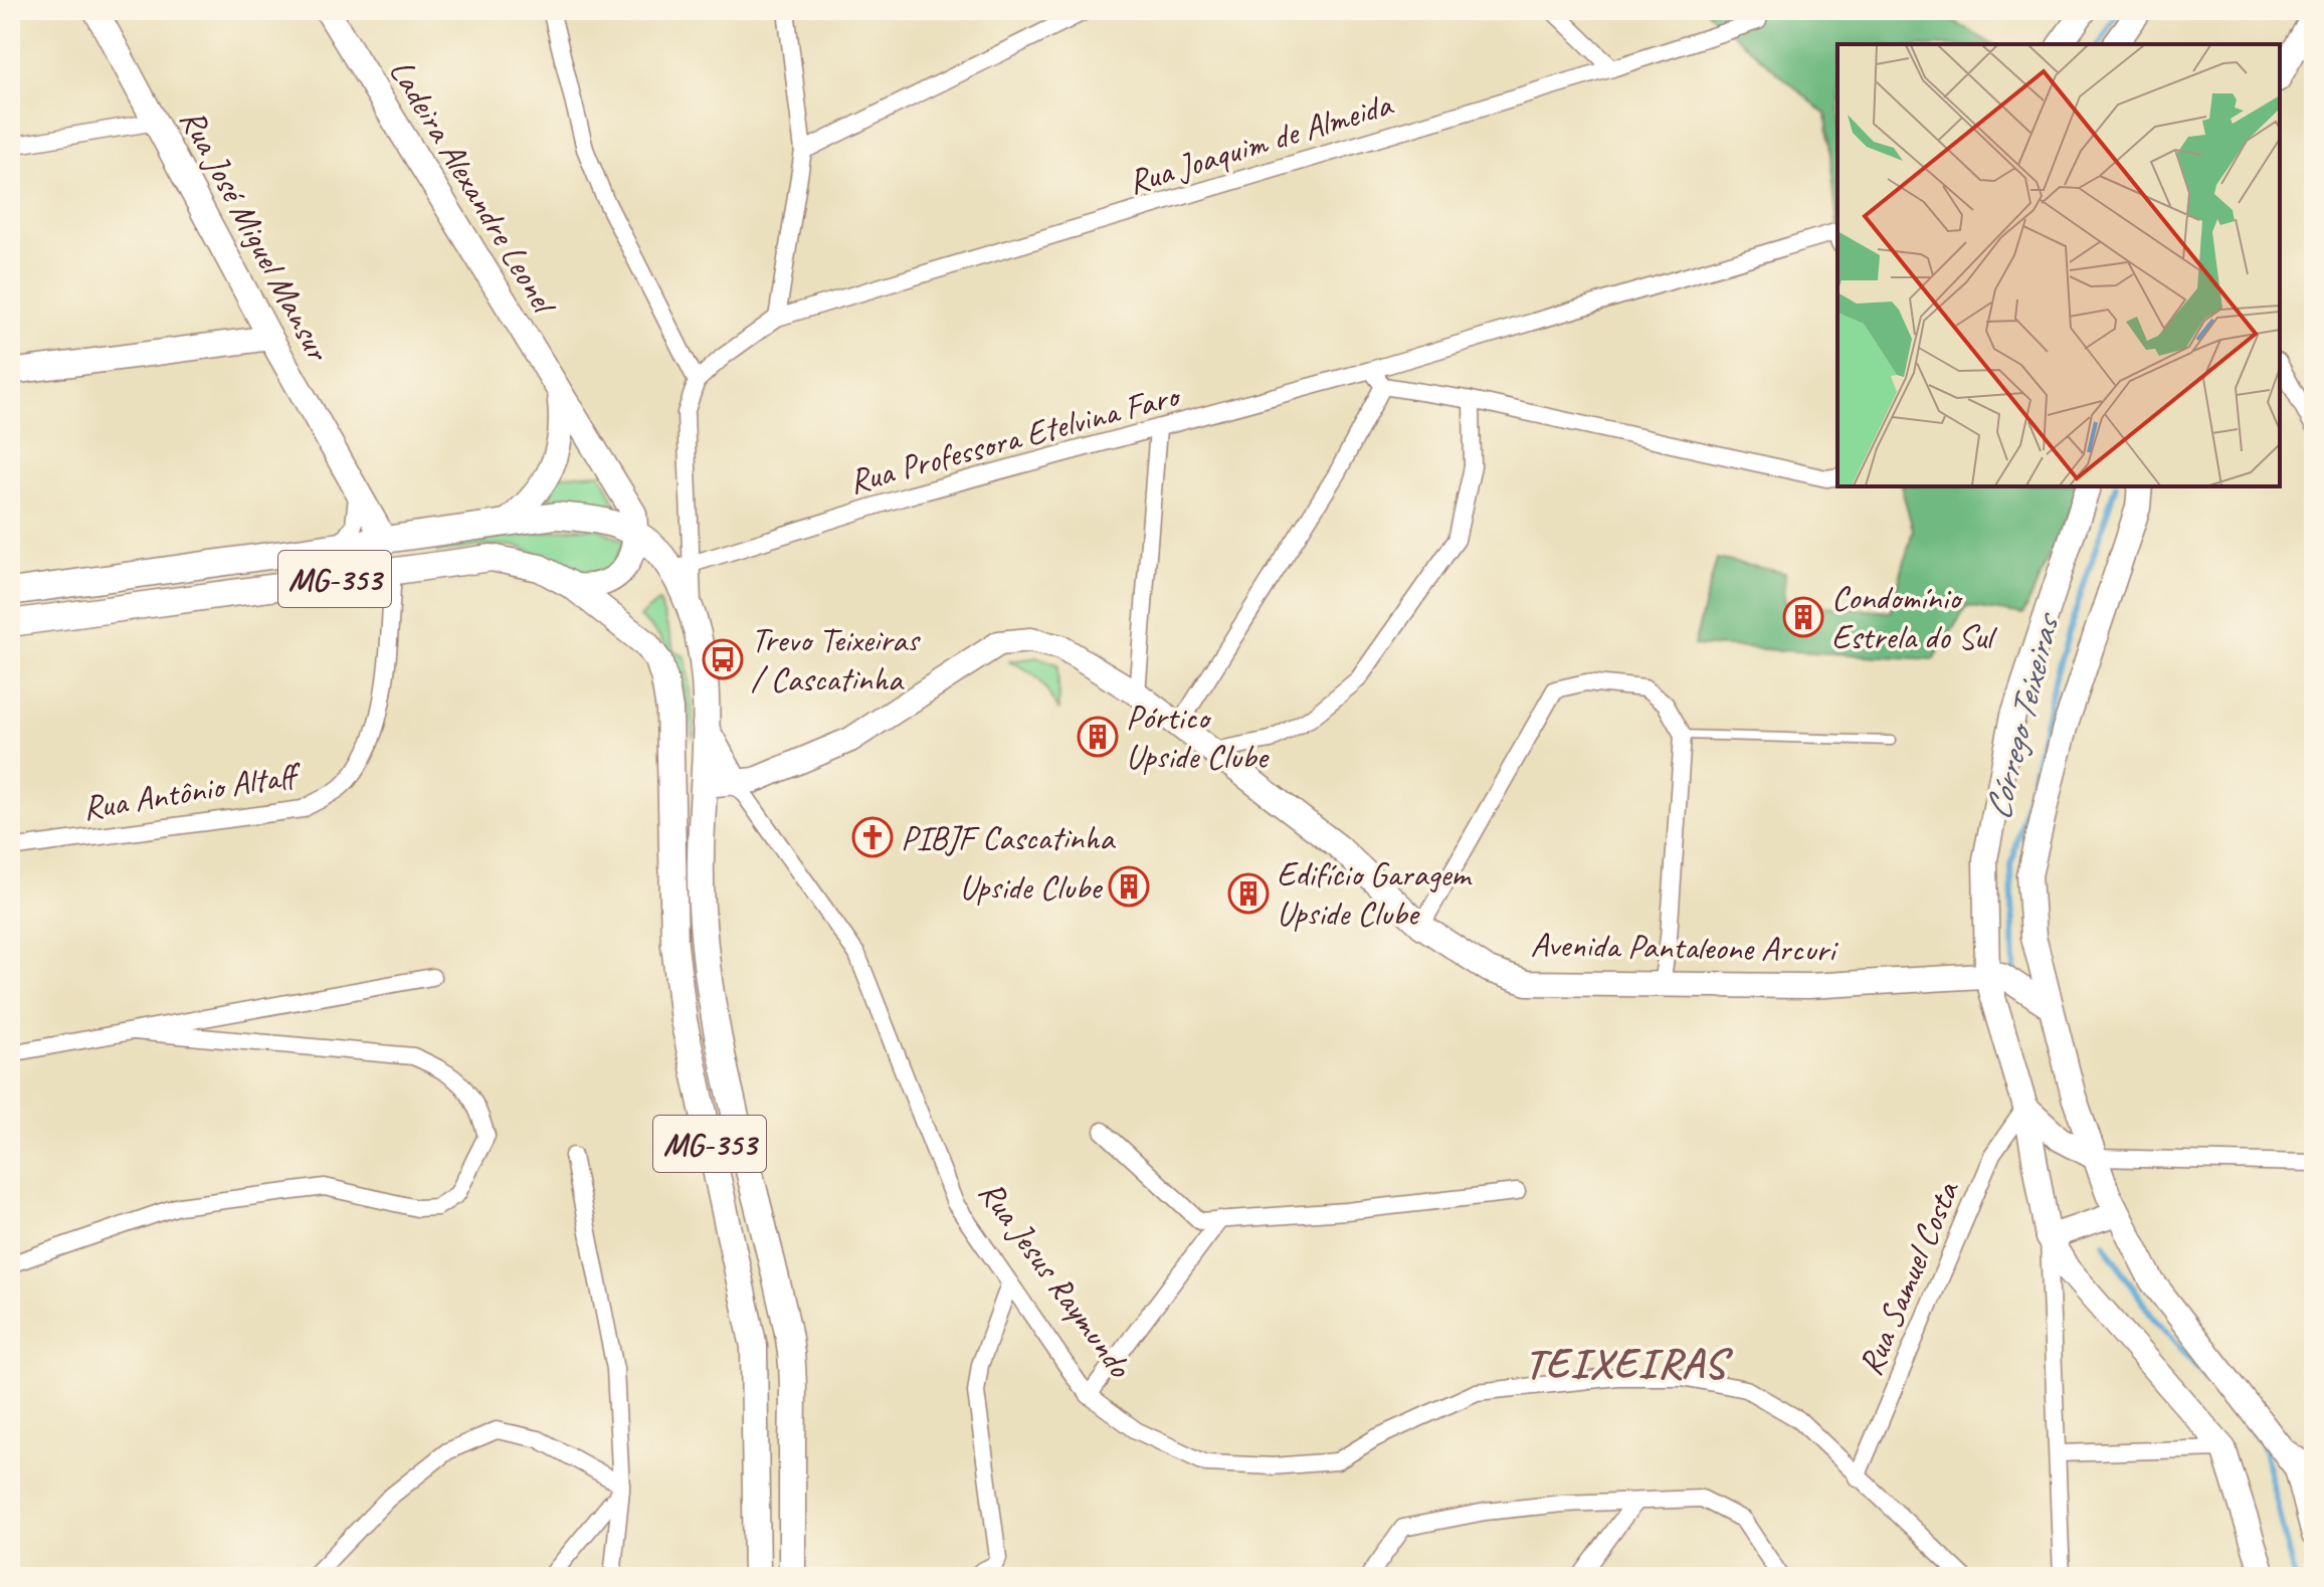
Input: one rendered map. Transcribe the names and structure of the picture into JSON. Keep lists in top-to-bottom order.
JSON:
{
  "streets": {
    "main road": ["MG-353"],
    "street": [
      "Rua Joaquim de Almeida",
      "Ladeira Alexandre Leonel",
      "Rua José Miguel Mansur",
      "Rua Professora Etelvina Faro",
      "Rua Antônio Altaff",
      "Avenida Pantaleone Arcuri",
      "Rua Jesus Raymundo",
      "Rua Samuel Costa"
    ]
  },
  "crossings": [
    ["Ladeira Alexandre Leonel", "MG-353"],
    ["Rua José Miguel Mansur", "MG-353"],
    ["Rua Professora Etelvina Faro", "MG-353"],
    ["MG-353", "Rua Antônio Altaff"],
    ["MG-353", "Avenida Pantaleone Arcuri"],
    ["MG-353", "Rua Jesus Raymundo"],
    ["Avenida Pantaleone Arcuri", "Rua Jesus Raymundo"],
    ["Rua Jesus Raymundo", "Rua Samuel Costa"]
  ],
  "districts": ["TEIXEIRAS"],
  "water": ["Córrego Teixeiras"],
  "places": {
    "building": [
      "Condomínio Estrela do Sul",
      "Pórtico Upside Clube",
      "Upside Clube",
      "Edifício Garagem Upside Clube"
    ],
    "bus stop": ["Trevo Teixeiras / Cascatinha"],
    "church": ["PIBJF Cascatinha"]
  }
}
